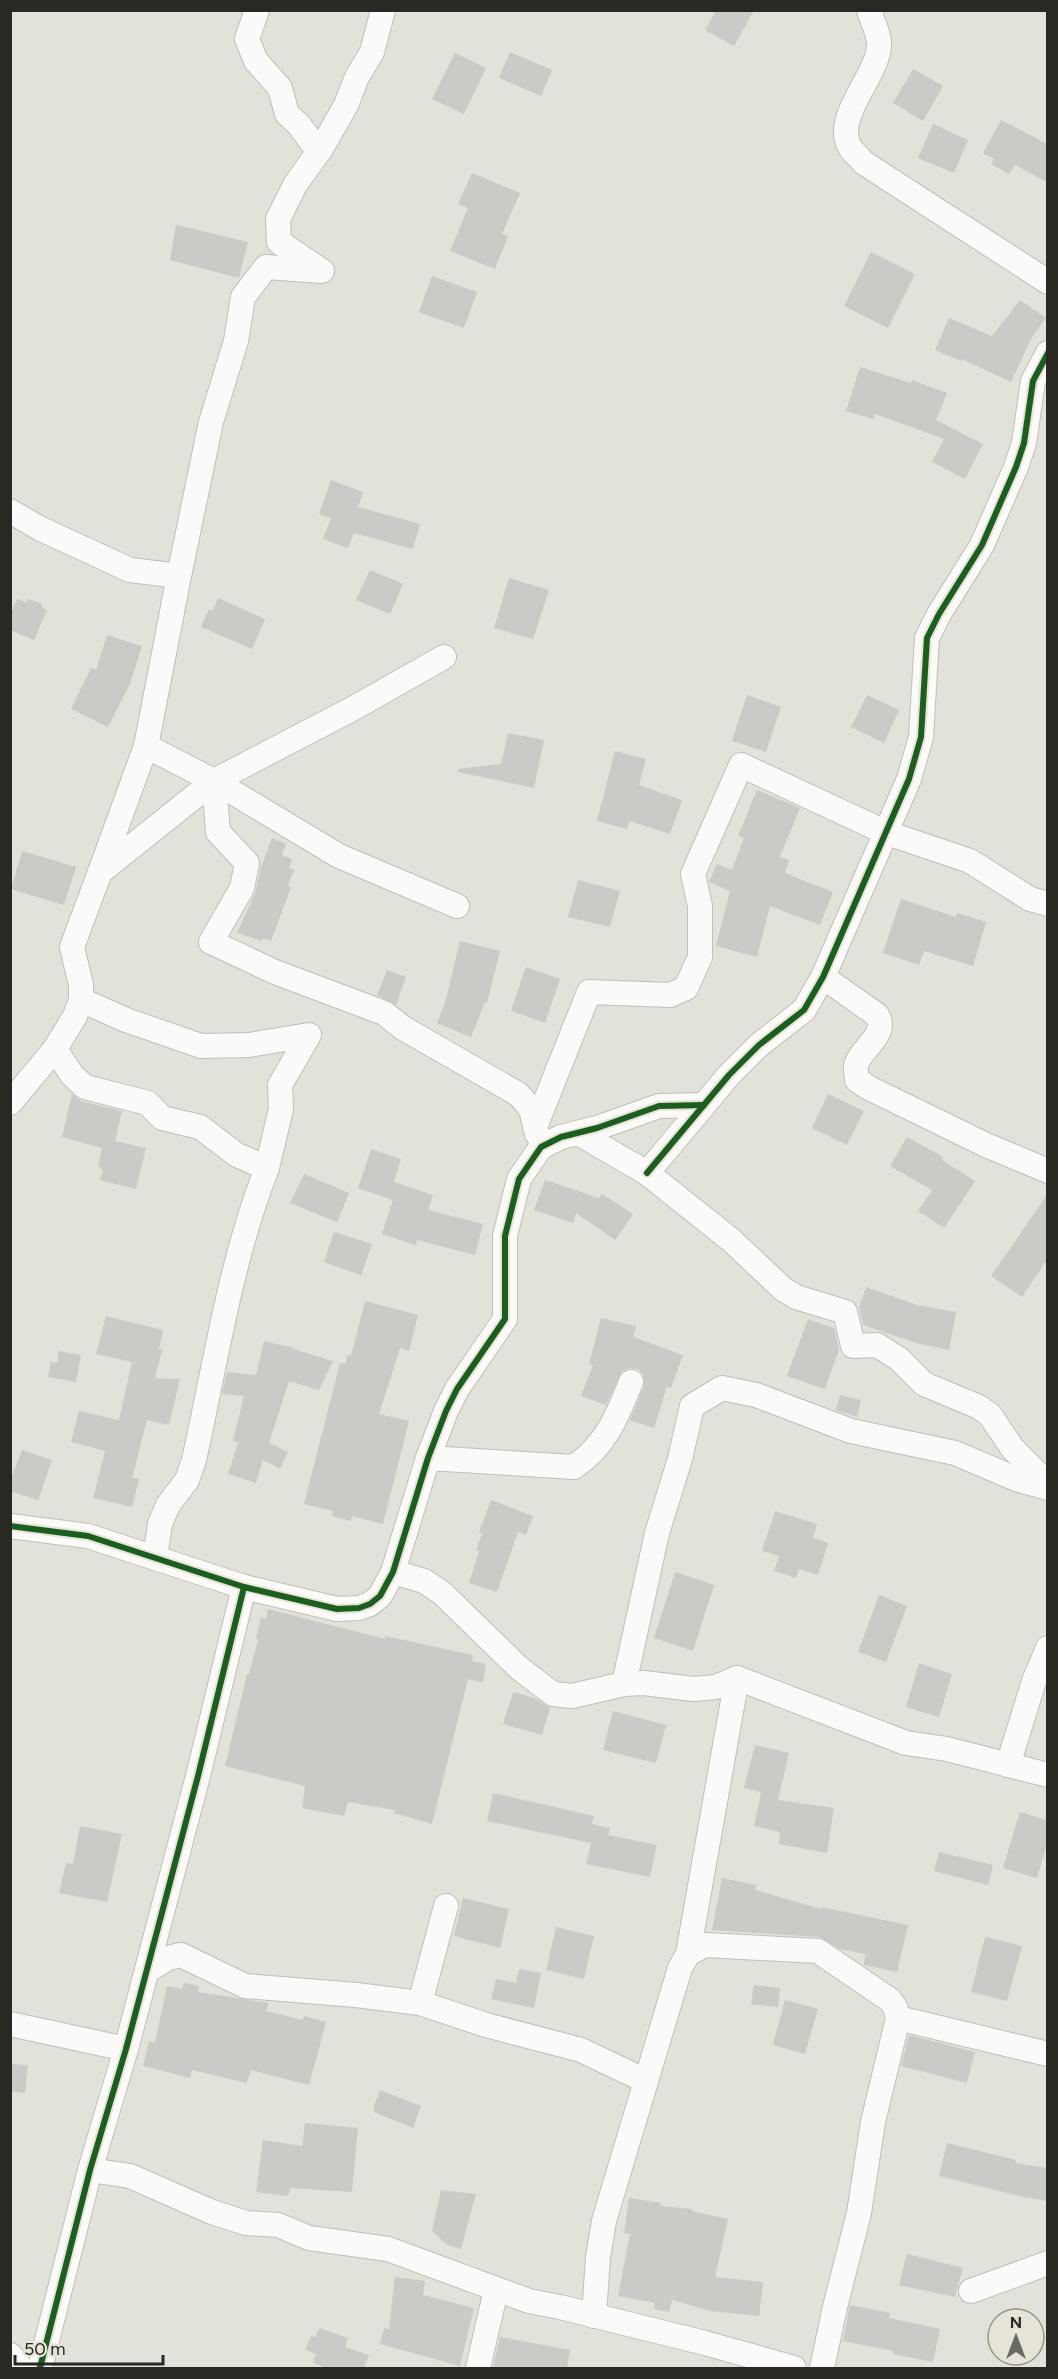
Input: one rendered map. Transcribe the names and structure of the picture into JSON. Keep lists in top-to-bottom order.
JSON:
{
  "scale_bar": "50 m",
  "north": "top"
}
